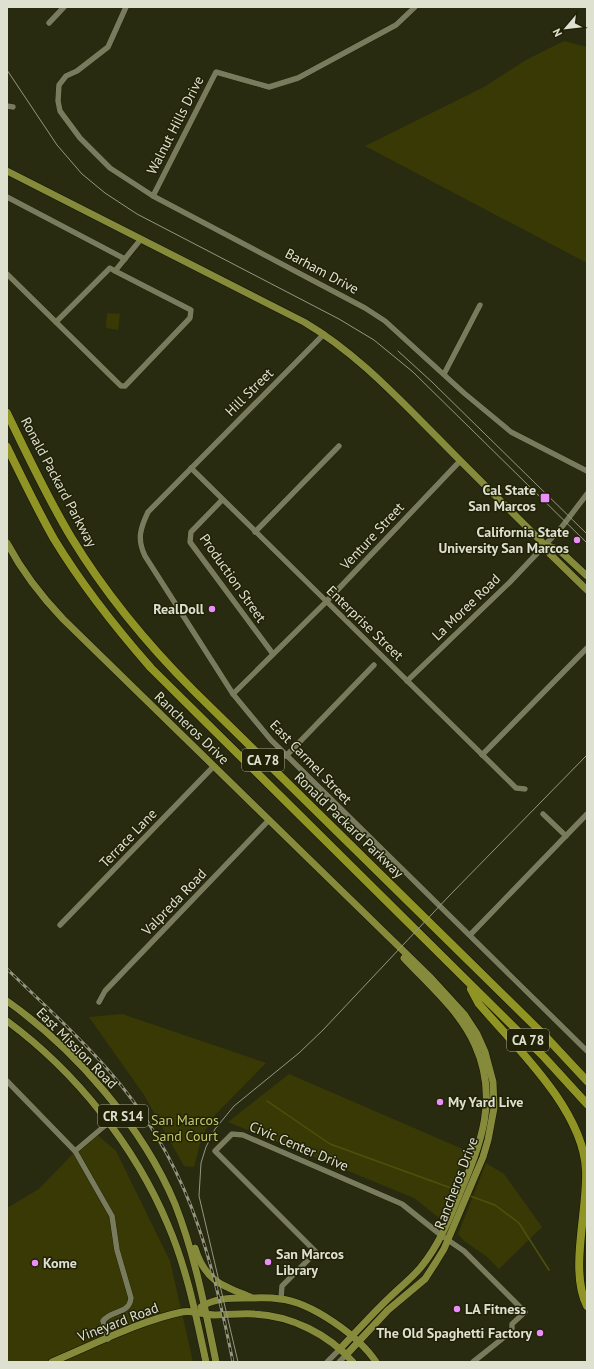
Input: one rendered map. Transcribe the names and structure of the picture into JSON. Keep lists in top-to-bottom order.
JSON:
{
  "streets": {
    "highway": ["Ronald Packard Parkway", "CA 78"],
    "main road": [
      "Rancheros Drive",
      "East Mission Road",
      "CR S14",
      "Vineyard Road"
    ],
    "street": [
      "Walnut Hills Drive",
      "Barham Drive",
      "Hill Street",
      "Venture Street",
      "Production Street",
      "La Moree Road",
      "Enterprise Street",
      "East Carmel Street",
      "Terrace Lane",
      "Valpreda Road",
      "Civic Center Drive"
    ]
  },
  "crossings": [
    ["Walnut Hills Drive", "Barham Drive"],
    ["Hill Street", "Enterprise Street"],
    ["Hill Street", "East Carmel Street"],
    ["Venture Street", "Production Street"],
    ["Venture Street", "Enterprise Street"],
    ["Venture Street", "East Carmel Street"],
    ["Production Street", "Enterprise Street"],
    ["La Moree Road", "Enterprise Street"],
    ["Enterprise Street", "East Carmel Street"],
    ["Rancheros Drive", "Terrace Lane"],
    ["Rancheros Drive", "Valpreda Road"],
    ["Rancheros Drive", "Civic Center Drive"],
    ["East Mission Road", "Vineyard Road"]
  ],
  "parks": ["San Marcos Sand Court"],
  "places": {
    "transit": ["Cal State San Marcos"],
    "other": [
      "California State University San Marcos",
      "RealDoll",
      "My Yard Live",
      "San Marcos Library",
      "Kome",
      "LA Fitness",
      "The Old Spaghetti Factory"
    ]
  },
  "north": "bottom left"
}
